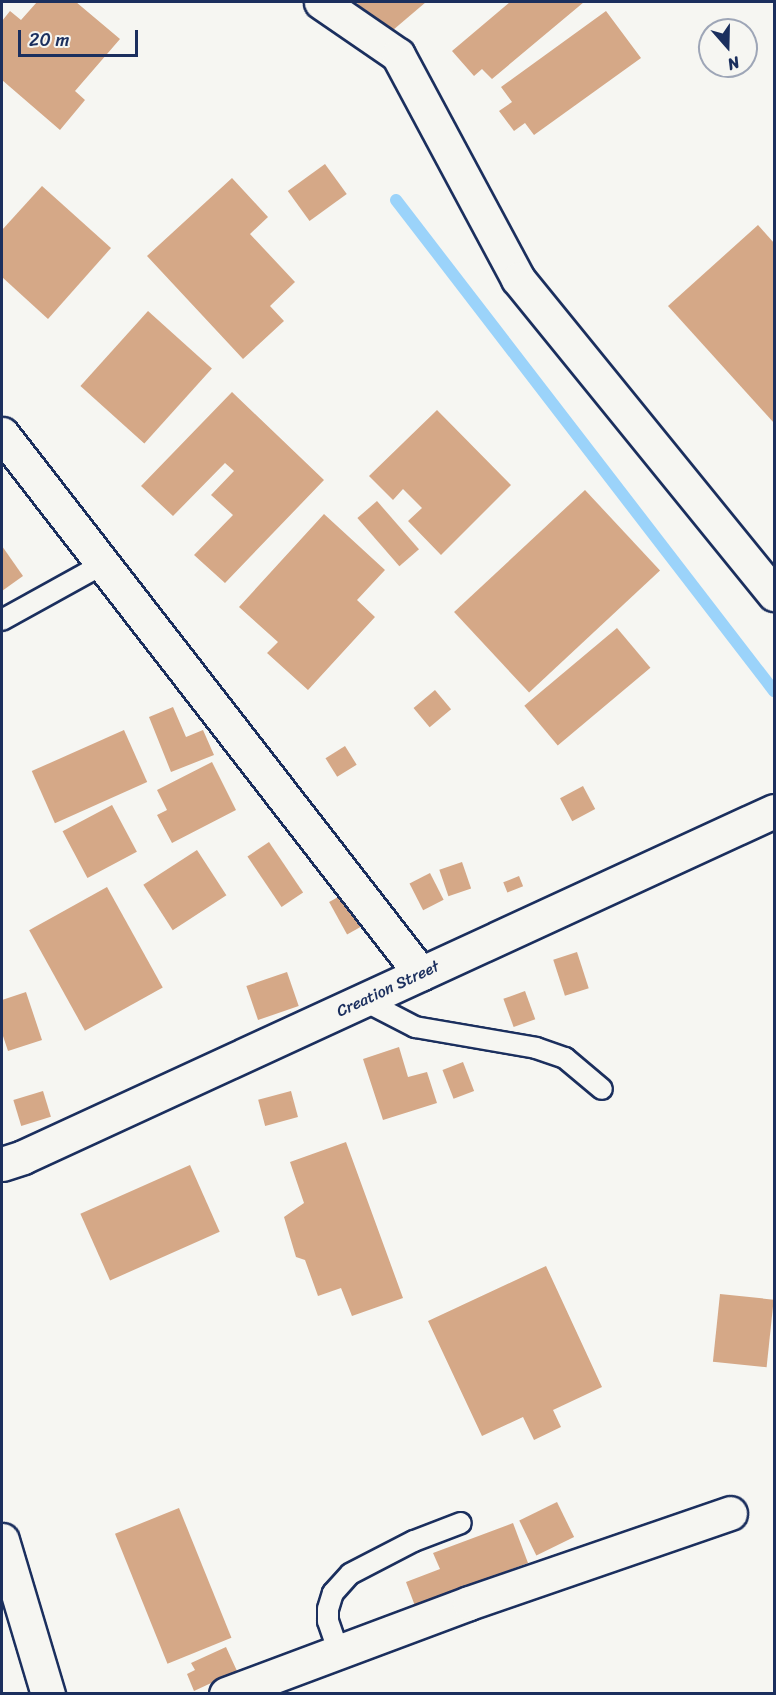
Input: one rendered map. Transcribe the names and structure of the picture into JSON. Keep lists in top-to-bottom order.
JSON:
{
  "streets": {
    "street": ["Creation Street"]
  },
  "scale_bar": "20 m",
  "north": "bottom"
}
